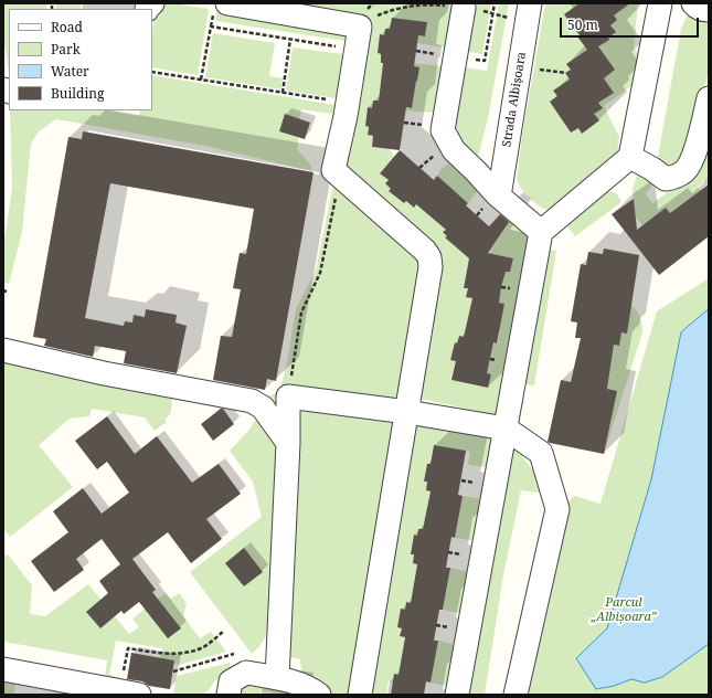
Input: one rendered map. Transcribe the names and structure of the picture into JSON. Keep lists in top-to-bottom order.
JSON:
{
  "streets": {
    "lane": ["Strada Albișoara"]
  },
  "parks": ["Parcul „Albișoara”"],
  "legend": [
    "Road",
    "Park",
    "Water",
    "Building"
  ],
  "scale_bar": "50 m"
}
